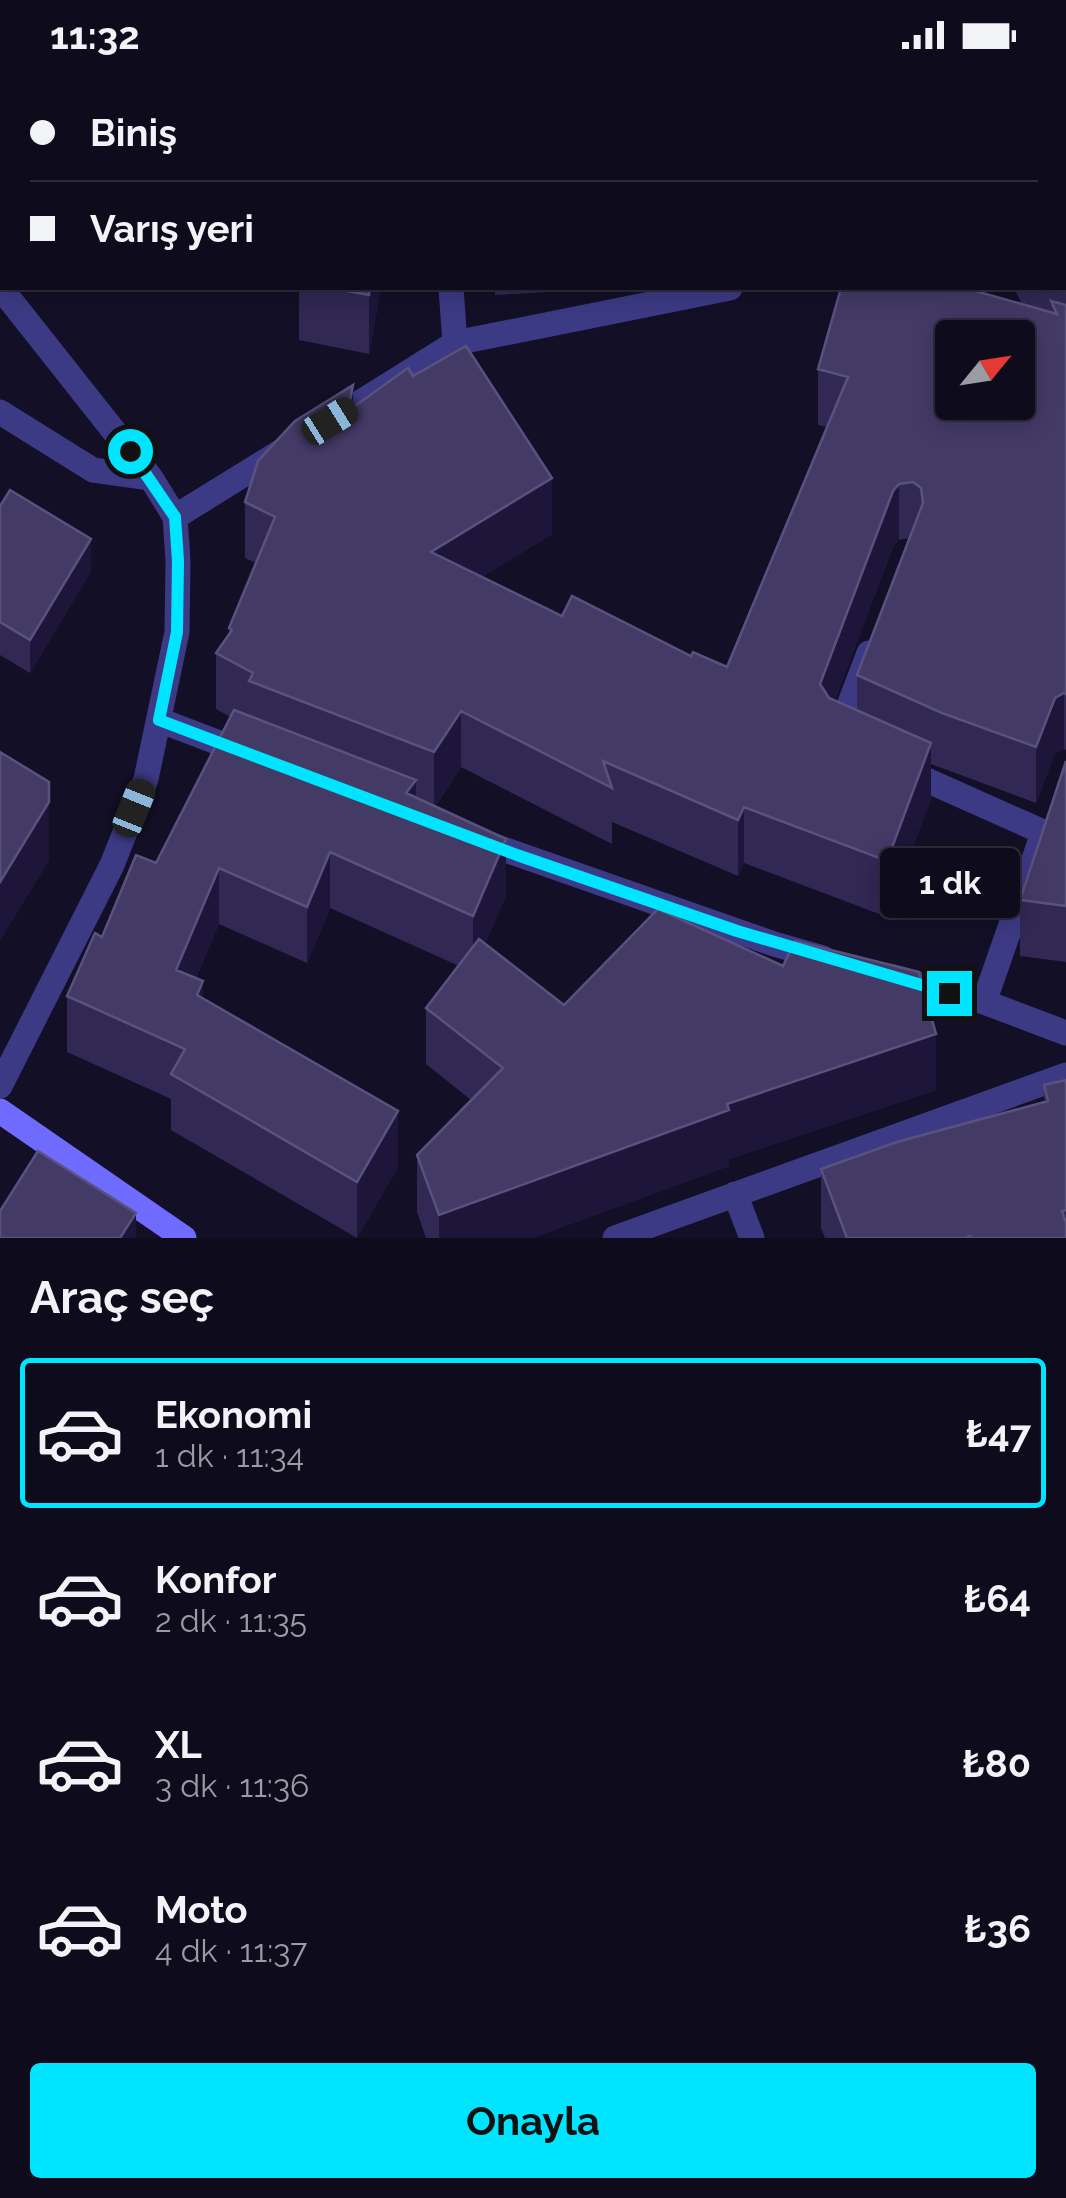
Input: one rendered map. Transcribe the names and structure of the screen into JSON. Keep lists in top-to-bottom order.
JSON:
{
  "north": "top right",
  "page": {
    "status": "11:32",
    "banner": ["Biniş", "Varış yeri"],
    "bubble": "1 dk",
    "heading": "Araç seç",
    "list": [
      {
        "name": "Ekonomi",
        "note": "1 dk · 11:34",
        "value": "₺47"
      },
      {
        "name": "Konfor",
        "note": "2 dk · 11:35",
        "value": "₺64"
      },
      {
        "name": "XL",
        "note": "3 dk · 11:36",
        "value": "₺80"
      },
      {
        "name": "Moto",
        "note": "4 dk · 11:37",
        "value": "₺36"
      }
    ],
    "buttons": "Onayla"
  }
}
